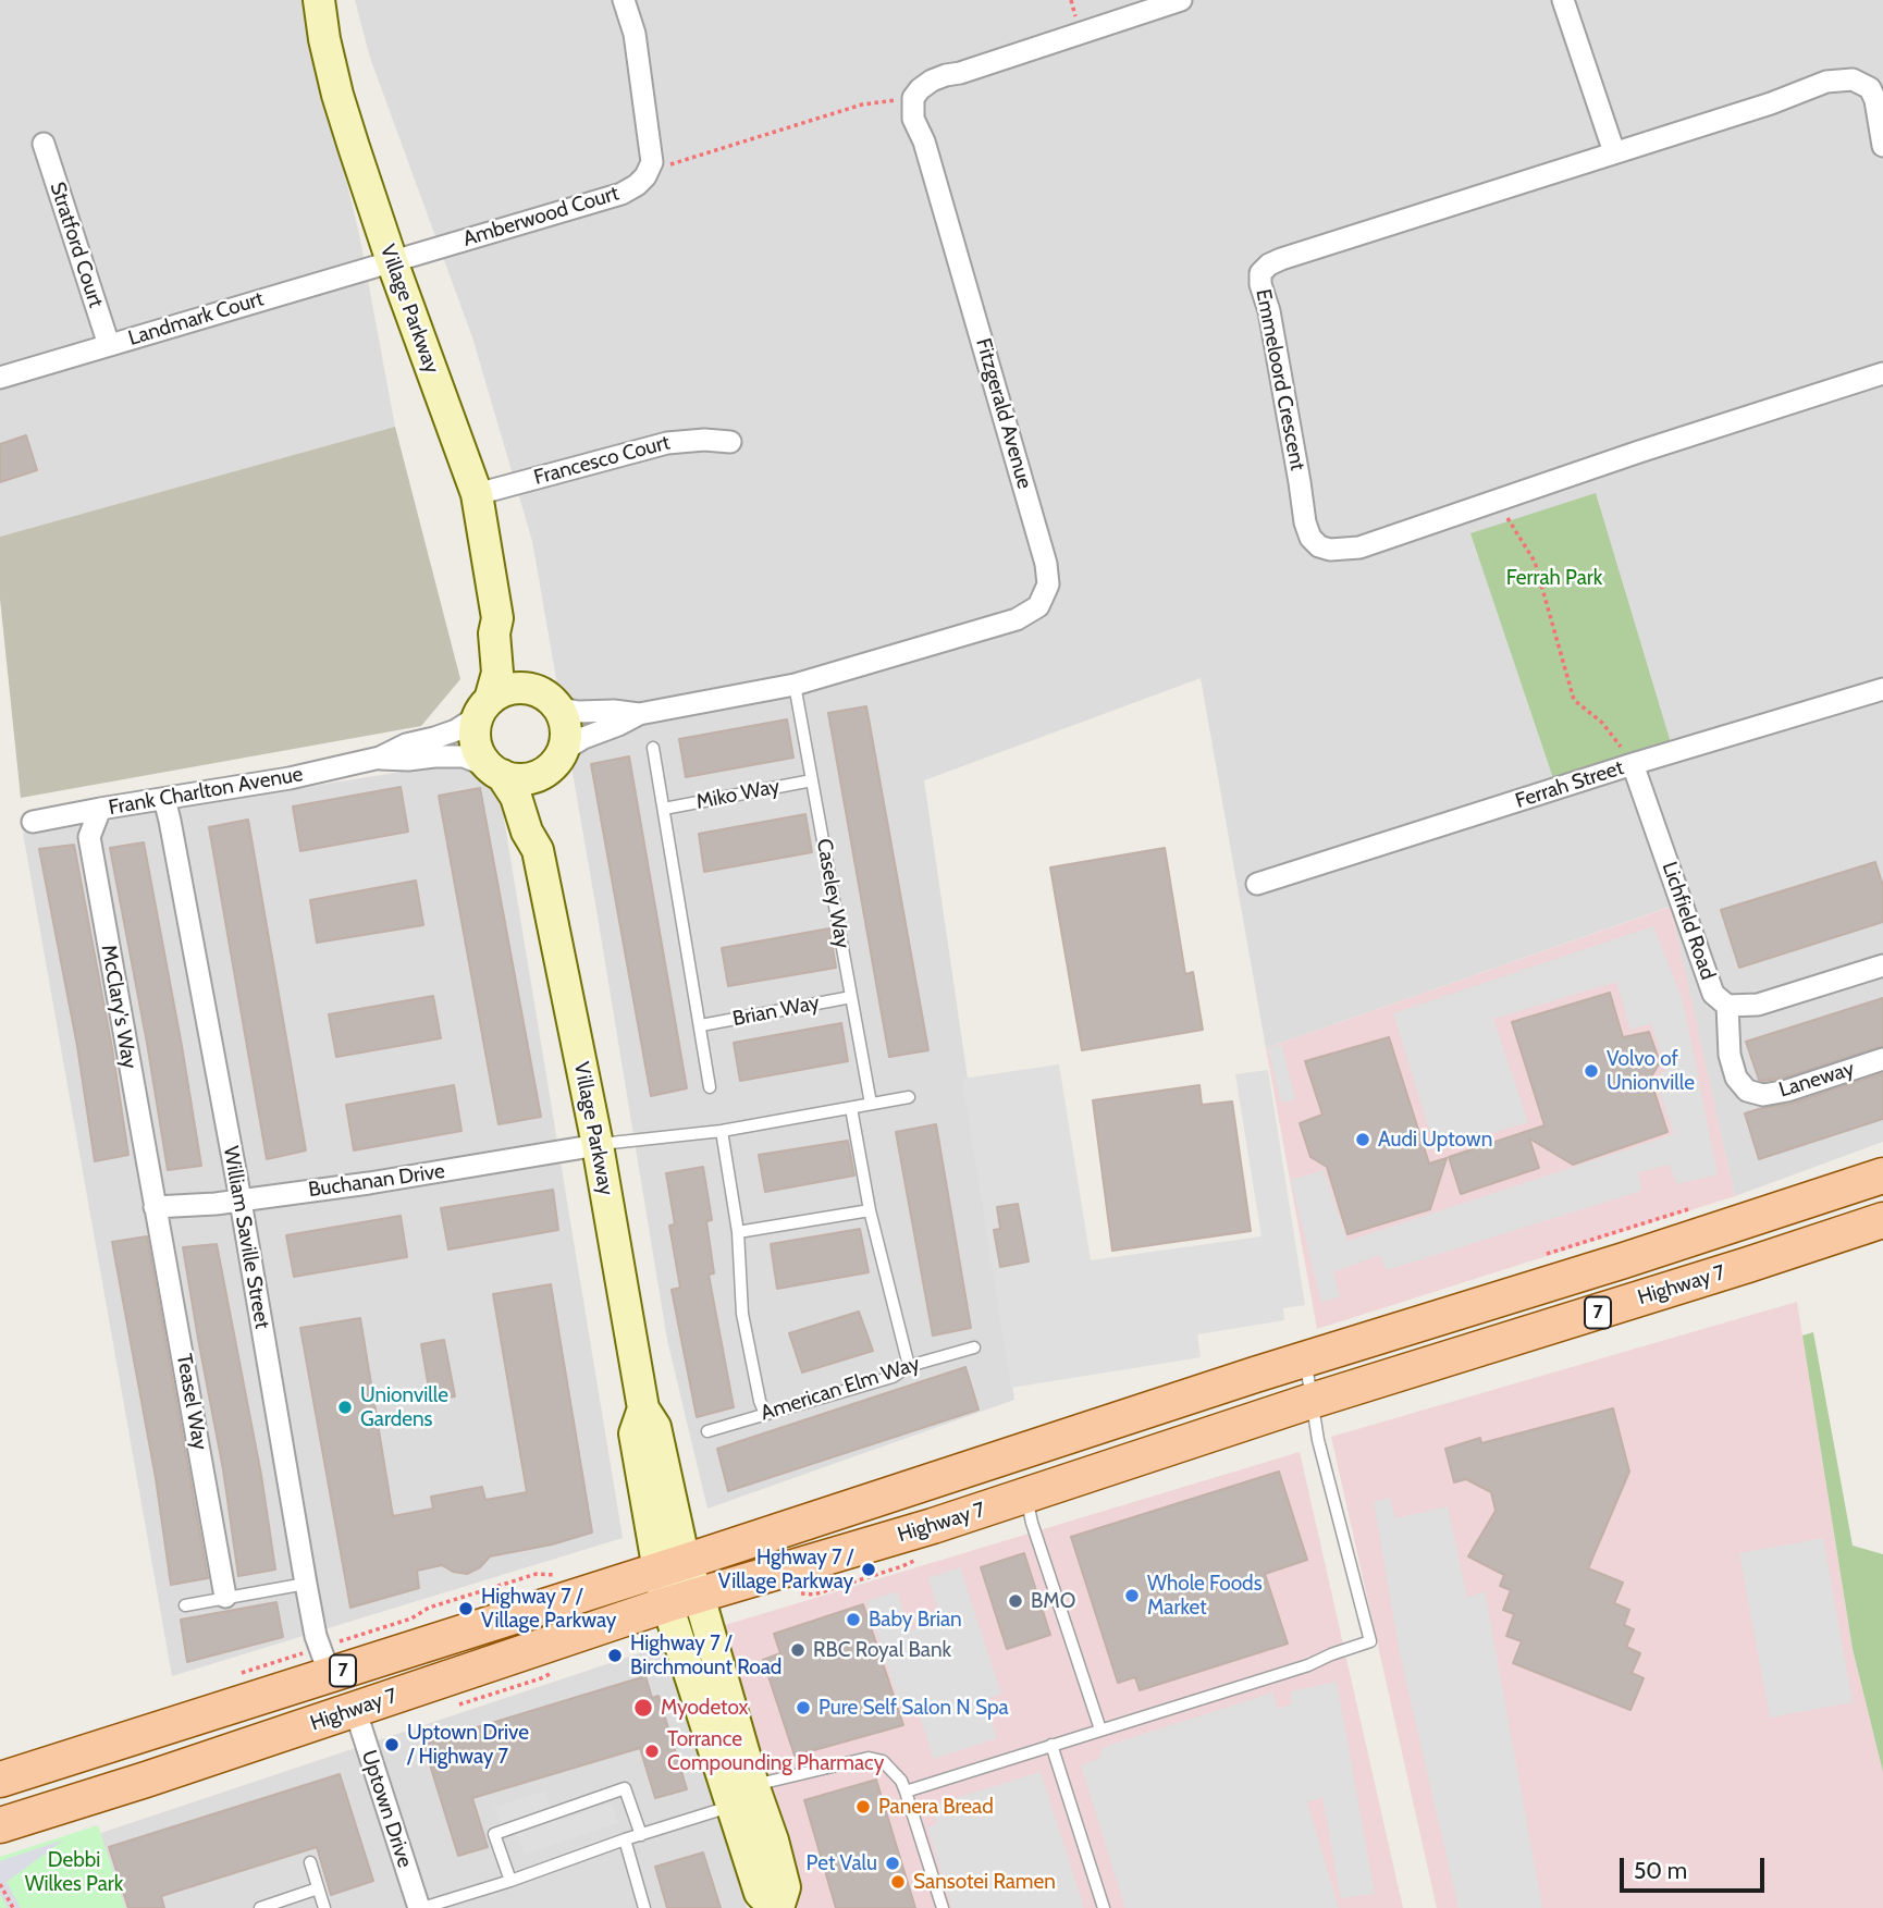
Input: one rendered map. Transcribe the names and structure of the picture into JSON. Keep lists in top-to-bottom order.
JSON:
{
  "streets": {
    "main road": ["Village Parkway", "Highway 7", "7"],
    "street": [
      "Amberwood Court",
      "Stratford Court",
      "Landmark Court",
      "Emmeloord Crescent",
      "Fitzgerald Avenue",
      "Francesco Court",
      "Ferrah Street",
      "Frank Charlton Avenue",
      "Lichfield Road",
      "McClary's Way",
      "Laneway",
      "Buchanan Drive",
      "William Saville Street",
      "Teasel Way",
      "Uptown Drive"
    ],
    "lane": [
      "Miko Way",
      "Caseley Way",
      "Brian Way",
      "American Elm Way"
    ]
  },
  "crossings": [
    ["Amberwood Court", "Village Parkway"],
    ["Amberwood Court", "Landmark Court"],
    ["Stratford Court", "Landmark Court"],
    ["Village Parkway", "Landmark Court"],
    ["Village Parkway", "Fitzgerald Avenue"],
    ["Village Parkway", "Francesco Court"],
    ["Village Parkway", "Frank Charlton Avenue"],
    ["Village Parkway", "Buchanan Drive"],
    ["Village Parkway", "Highway 7"],
    ["Fitzgerald Avenue", "Frank Charlton Avenue"],
    ["Fitzgerald Avenue", "Caseley Way"],
    ["Ferrah Street", "Lichfield Road"],
    ["Frank Charlton Avenue", "McClary's Way"],
    ["Frank Charlton Avenue", "William Saville Street"],
    ["Miko Way", "Caseley Way"],
    ["Caseley Way", "Brian Way"],
    ["Lichfield Road", "Laneway"],
    ["McClary's Way", "Buchanan Drive"],
    ["McClary's Way", "Teasel Way"],
    ["Buchanan Drive", "William Saville Street"],
    ["Buchanan Drive", "Teasel Way"],
    ["William Saville Street", "Highway 7"],
    ["Highway 7", "Uptown Drive"]
  ],
  "parks": ["Ferrah Park", "Debbi Wilkes Park"],
  "places": [
    "Volvo of Unionville",
    "Audi Uptown",
    "Unionville Gardens",
    "Hghway 7 / Village Parkway",
    "Whole Foods Market",
    "BMO",
    "Highway 7 / Village Parkway",
    "Baby Brian",
    "RBC Royal Bank",
    "Highway 7 / Birchmount Road",
    "Myodetox",
    "Pure Self Salon N Spa",
    "Uptown Drive / Highway 7",
    "Torrance Compounding Pharmacy",
    "Panera Bread",
    "Pet Valu",
    "Sansotei Ramen"
  ],
  "scale_bar": "50 m"
}
